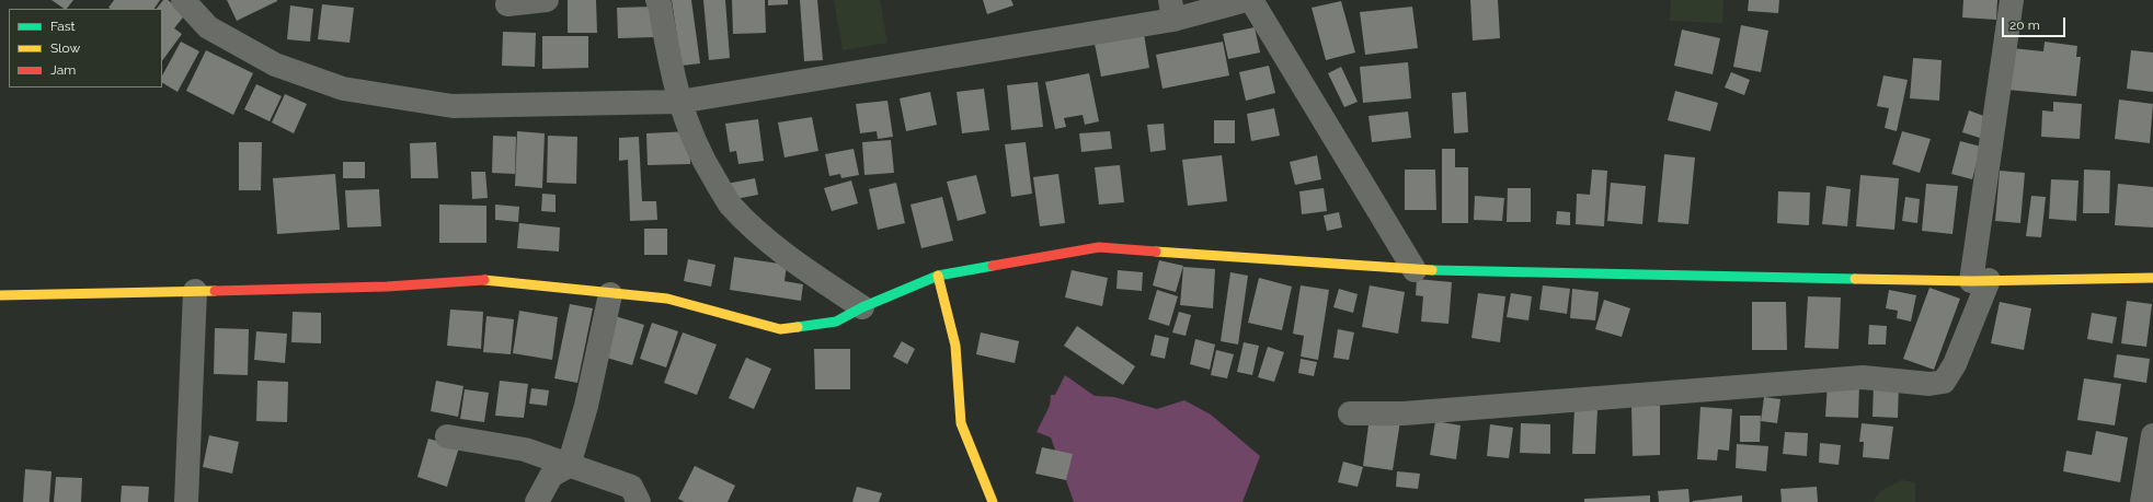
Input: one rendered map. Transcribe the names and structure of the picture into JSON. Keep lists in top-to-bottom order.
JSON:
{
  "legend": ["Fast", "Slow", "Jam"],
  "scale_bar": "20 m"
}
